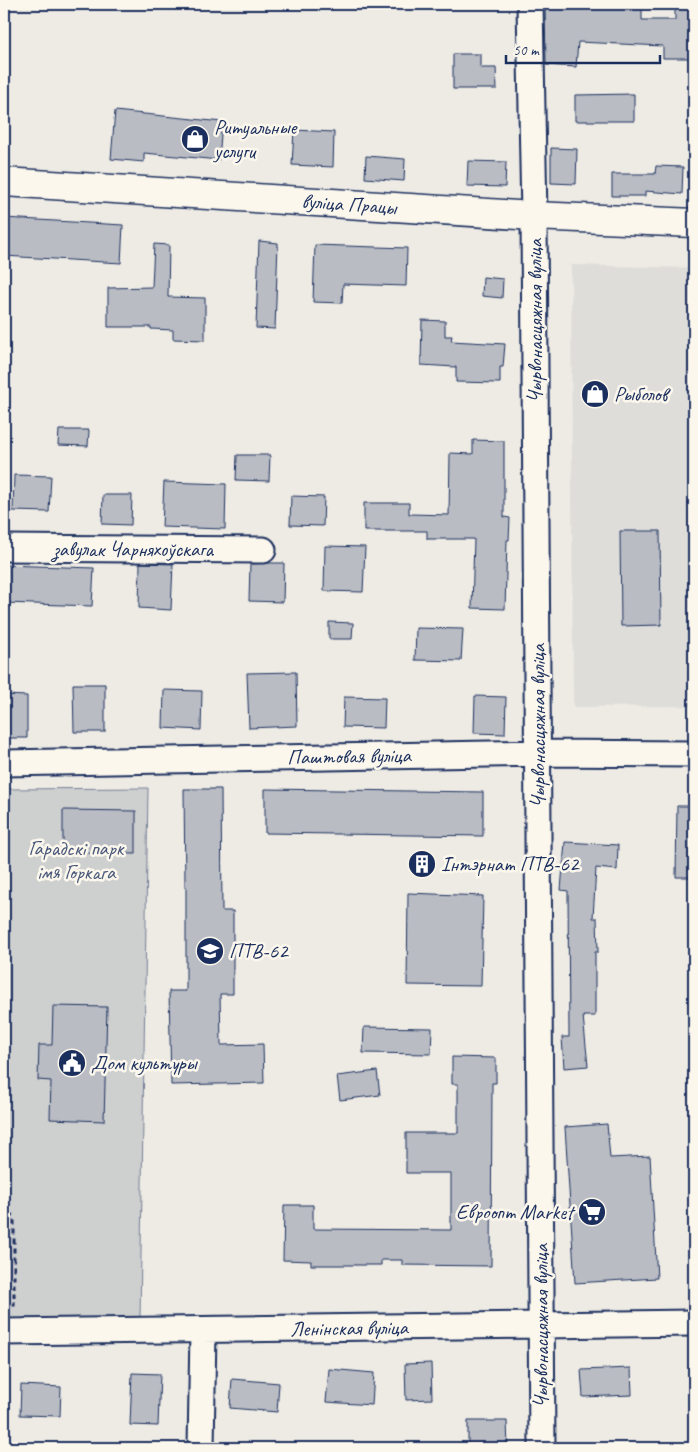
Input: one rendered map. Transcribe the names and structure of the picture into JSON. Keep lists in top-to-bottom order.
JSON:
{
  "streets": {
    "main road": ["вуліца Працы"],
    "street": [
      "Чырвонасцяжная вуліца",
      "завулак Чарняхоўскага",
      "Паштовая вуліца",
      "Ленінская вуліца"
    ]
  },
  "crossings": [
    ["вуліца Працы", "Чырвонасцяжная вуліца"],
    ["Чырвонасцяжная вуліца", "Паштовая вуліца"],
    ["Чырвонасцяжная вуліца", "Ленінская вуліца"]
  ],
  "parks": ["Гарадскі парк імя Горкага"],
  "places": {
    "shop": ["Ритуальные услуги", "Рыболов"],
    "building": ["Інтэрнат ПТВ-62"],
    "school or university": ["ПТВ-62"],
    "public building": ["Дом культуры"],
    "supermarket": ["Евроопт Market"]
  },
  "scale_bar": "50 m"
}
